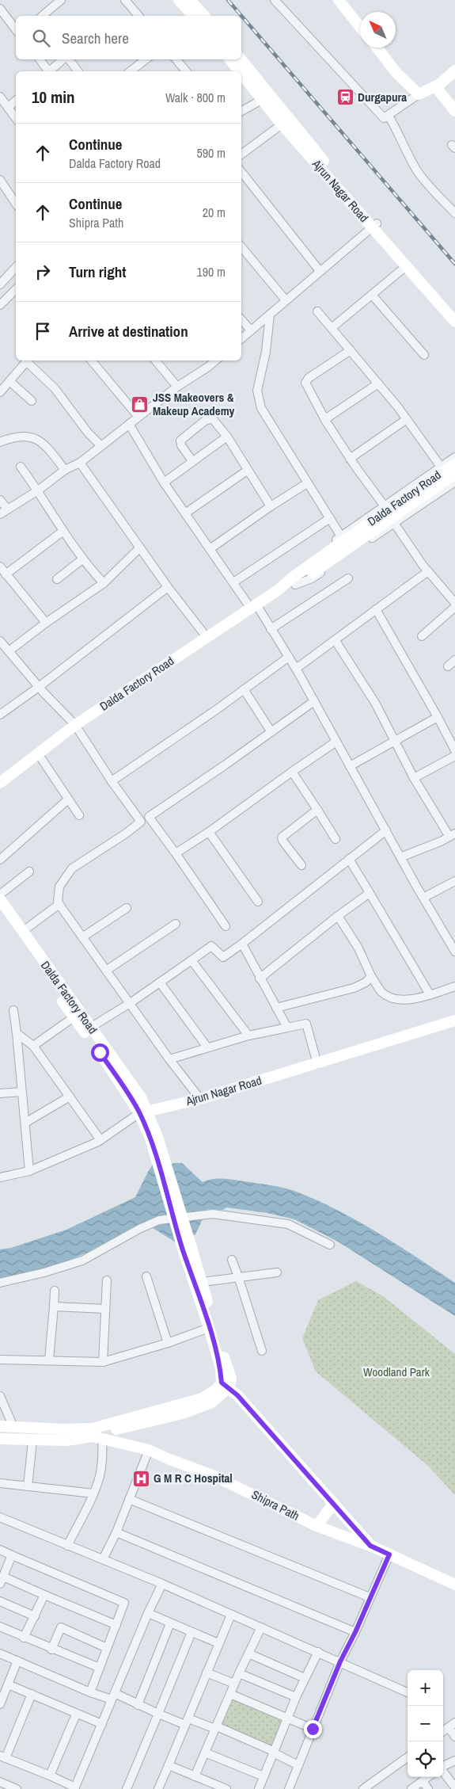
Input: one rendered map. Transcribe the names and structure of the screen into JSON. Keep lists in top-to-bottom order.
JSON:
{
  "streets": {
    "street": ["Ajrun Nagar Road", "Dalda Factory Road", "Shipra Path"]
  },
  "crossings": [
    ["Ajrun Nagar Road", "Dalda Factory Road"]
  ],
  "parks": ["Woodland Park"],
  "places": {
    "station": ["Durgapura"],
    "shop": ["JSS Makeovers & Makeup Academy"],
    "hospital": ["G M R C Hospital"]
  },
  "north": "top left",
  "page": {
    "search": "Search here",
    "heading": ["10 min", "Walk · 800 m"],
    "list": [
      ["Continue", "Dalda Factory Road", "590 m"],
      ["Continue", "Shipra Path", "20 m"],
      ["Turn right", "190 m"],
      "Arrive at destination"
    ],
    "map_buttons": ["+", "−"]
  }
}
